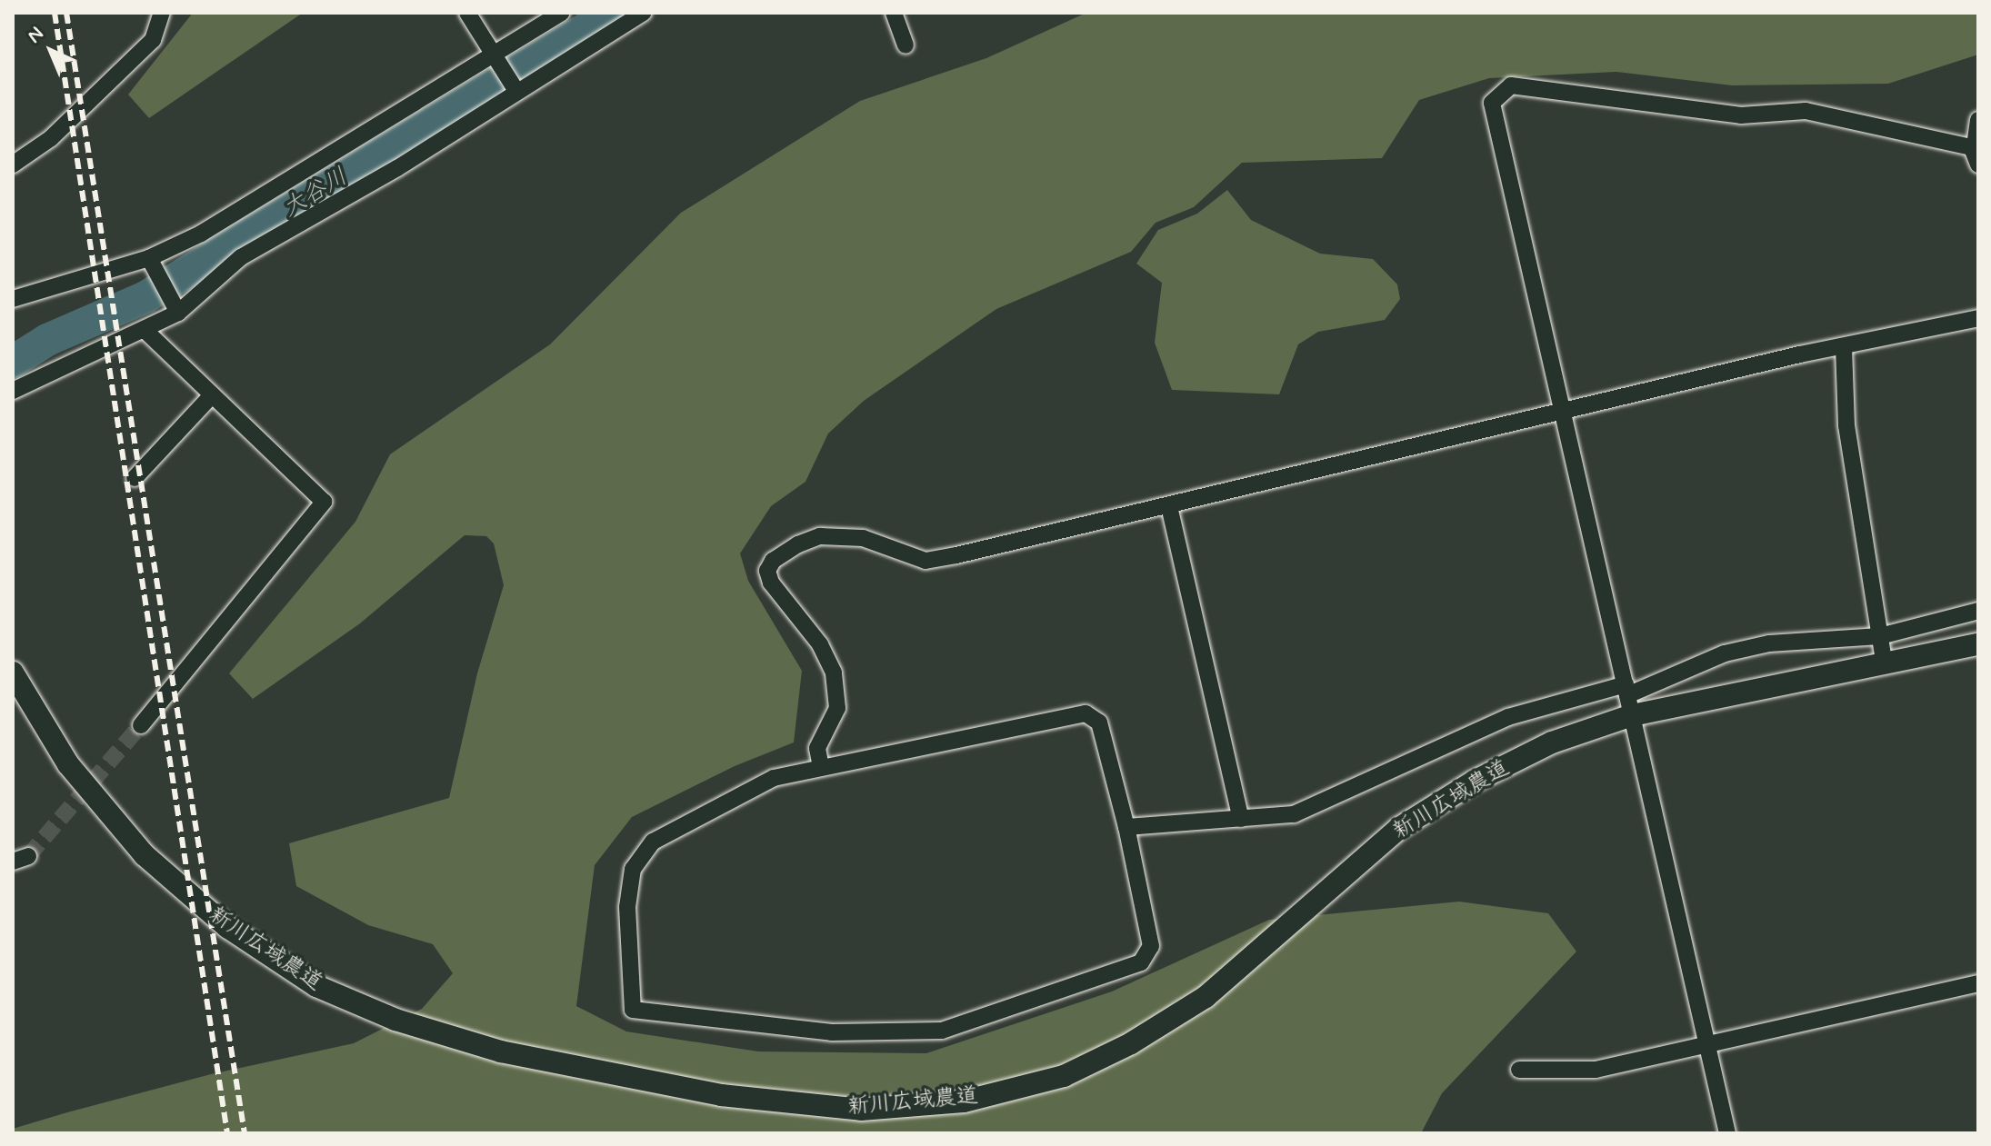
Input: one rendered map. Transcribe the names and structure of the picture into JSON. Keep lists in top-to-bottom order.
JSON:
{
  "streets": {
    "street": ["新川広域農道"]
  },
  "water": ["大谷川"],
  "north": "top left"
}
